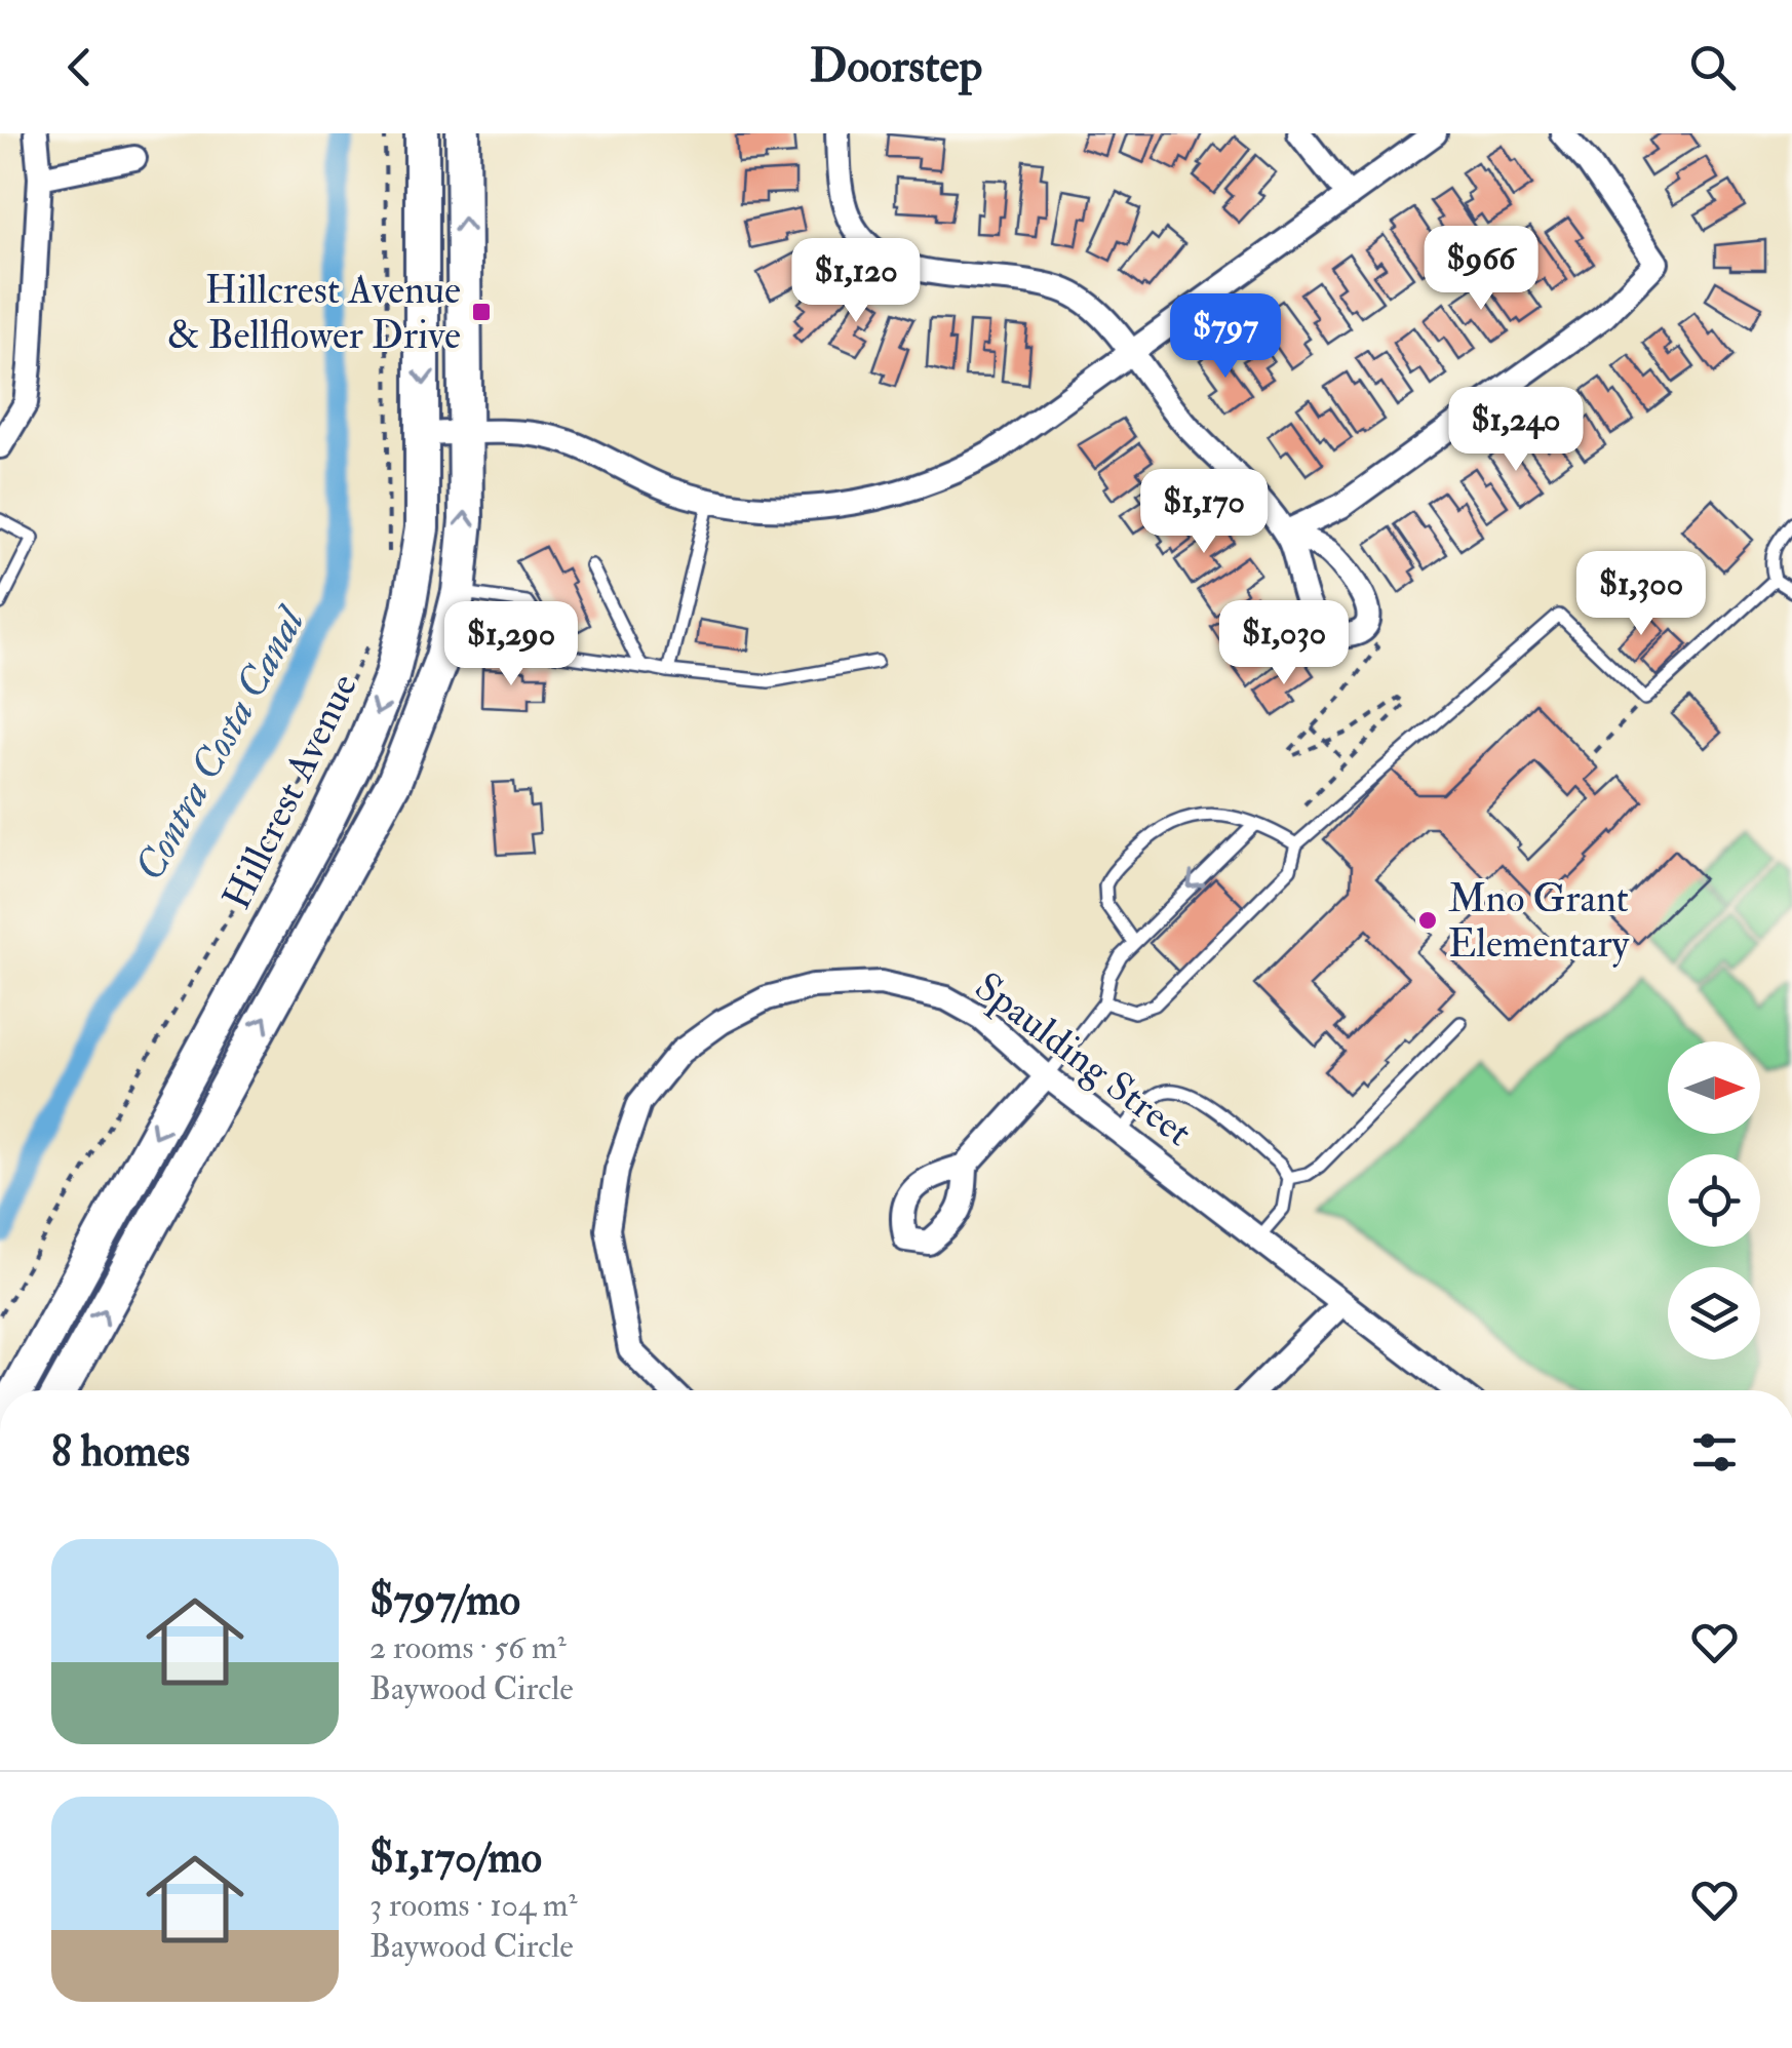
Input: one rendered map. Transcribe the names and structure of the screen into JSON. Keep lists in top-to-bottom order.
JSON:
{
  "streets": {
    "main road": ["Hillcrest Avenue"],
    "street": ["Spaulding Street"]
  },
  "water": ["Contra Costa Canal"],
  "places": {
    "transit": ["Hillcrest Avenue & Bellflower Drive"],
    "other": ["Mno Grant Elementary"]
  },
  "north": "right",
  "page": {
    "header": "Doorstep",
    "price": [
      "$966",
      "$1,120",
      "$797",
      "$1,240",
      "$1,170",
      "$1,300",
      "$1,030",
      "$1,290"
    ],
    "heading": "8 homes",
    "list": [
      {
        "name": "$797/mo",
        "note": "2 rooms · 56 m² · Baywood Circle"
      },
      {
        "name": "$1,170/mo",
        "note": "3 rooms · 104 m² · Baywood Circle"
      }
    ]
  }
}
